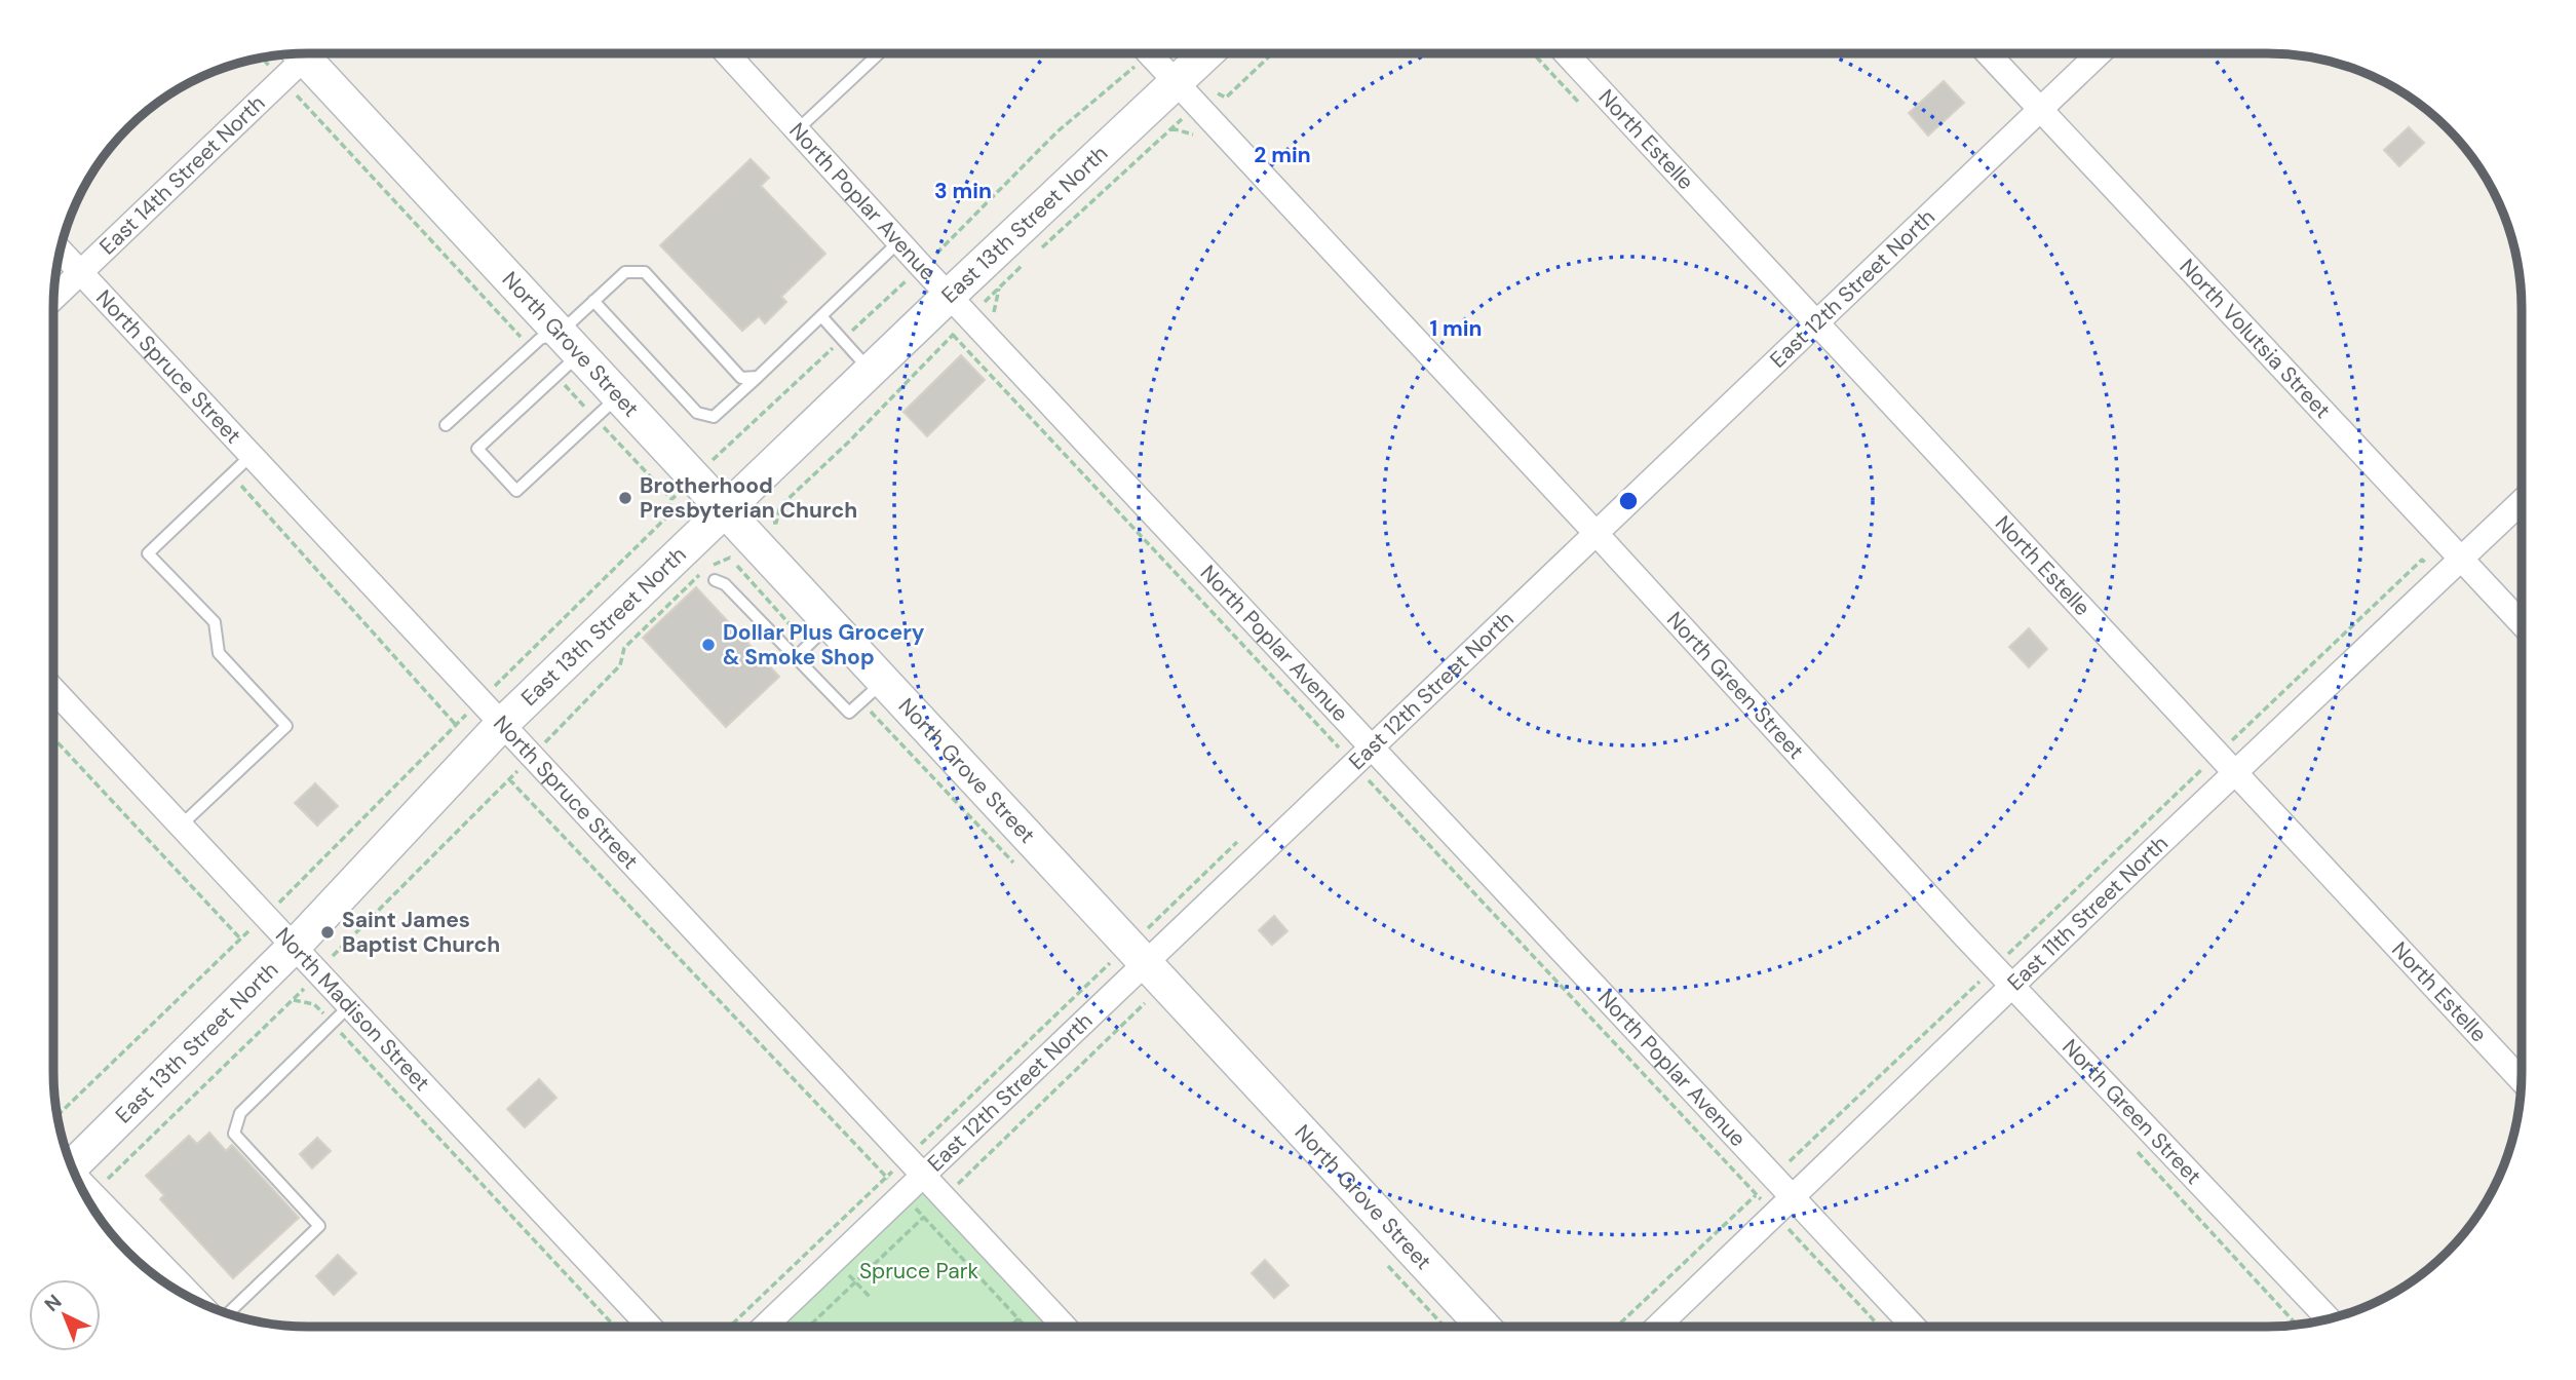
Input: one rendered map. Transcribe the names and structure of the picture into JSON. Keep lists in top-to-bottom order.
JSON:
{
  "streets": {
    "street": [
      "North Estelle",
      "East 14th Street North",
      "North Poplar Avenue",
      "East 13th Street North",
      "East 12th Street North",
      "North Volutsia Street",
      "North Grove Street",
      "North Spruce Street",
      "North Green Street",
      "East 11th Street North",
      "North Madison Street"
    ]
  },
  "crossings": [
    ["North Estelle", "East 12th Street North"],
    ["North Estelle", "East 11th Street North"],
    ["East 14th Street North", "North Grove Street"],
    ["East 14th Street North", "North Spruce Street"],
    ["North Poplar Avenue", "East 13th Street North"],
    ["North Poplar Avenue", "East 12th Street North"],
    ["North Poplar Avenue", "East 11th Street North"],
    ["East 13th Street North", "North Grove Street"],
    ["East 13th Street North", "North Spruce Street"],
    ["East 13th Street North", "North Green Street"],
    ["East 13th Street North", "North Madison Street"],
    ["East 12th Street North", "North Volutsia Street"],
    ["East 12th Street North", "North Grove Street"],
    ["East 12th Street North", "North Spruce Street"],
    ["East 12th Street North", "North Green Street"],
    ["North Volutsia Street", "East 11th Street North"],
    ["North Green Street", "East 11th Street North"]
  ],
  "parks": ["Spruce Park"],
  "places": ["Brotherhood Presbyterian Church", "Dollar Plus Grocery & Smoke Shop", "Saint James Baptist Church"],
  "north": "top left",
  "rings": ["2 min", "3 min", "1 min"]
}
